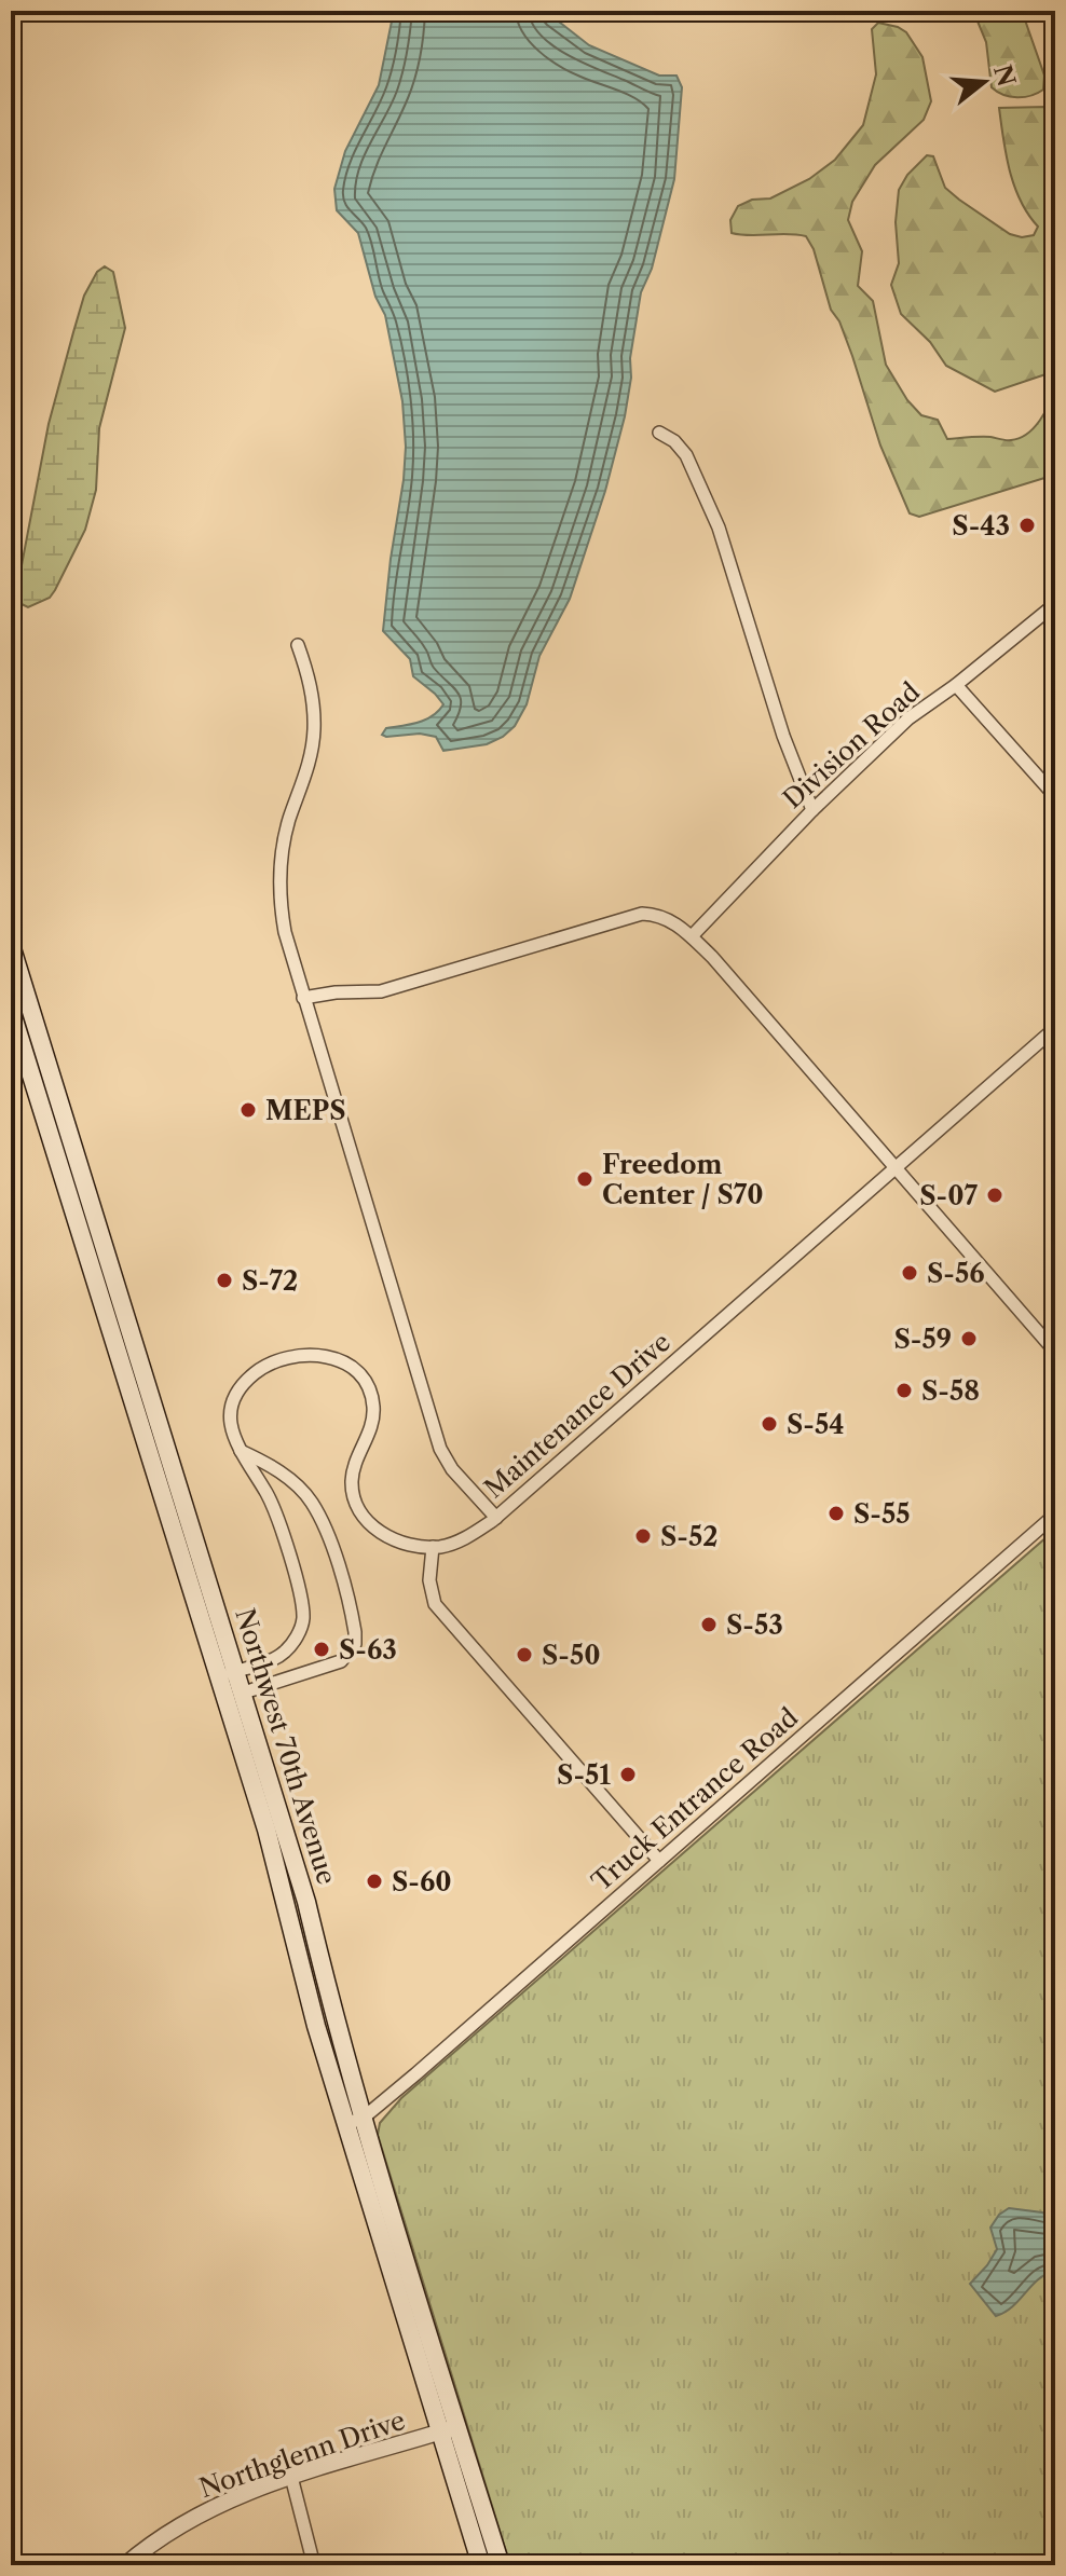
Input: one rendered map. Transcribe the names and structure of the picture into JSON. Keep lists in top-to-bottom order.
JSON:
{
  "streets": {
    "main road": ["Northwest 70th Avenue"],
    "street": [
      "Division Road",
      "Maintenance Drive",
      "Truck Entrance Road",
      "Northglenn Drive"
    ]
  },
  "crossings": [
    ["Northwest 70th Avenue", "Truck Entrance Road"],
    ["Northwest 70th Avenue", "Northglenn Drive"]
  ],
  "places": [
    "S-43",
    "MEPS",
    "Freedom Center / S70",
    "S-07",
    "S-56",
    "S-72",
    "S-59",
    "S-58",
    "S-54",
    "S-55",
    "S-52",
    "S-53",
    "S-63",
    "S-50",
    "S-51",
    "S-60"
  ],
  "north": "right"
}
